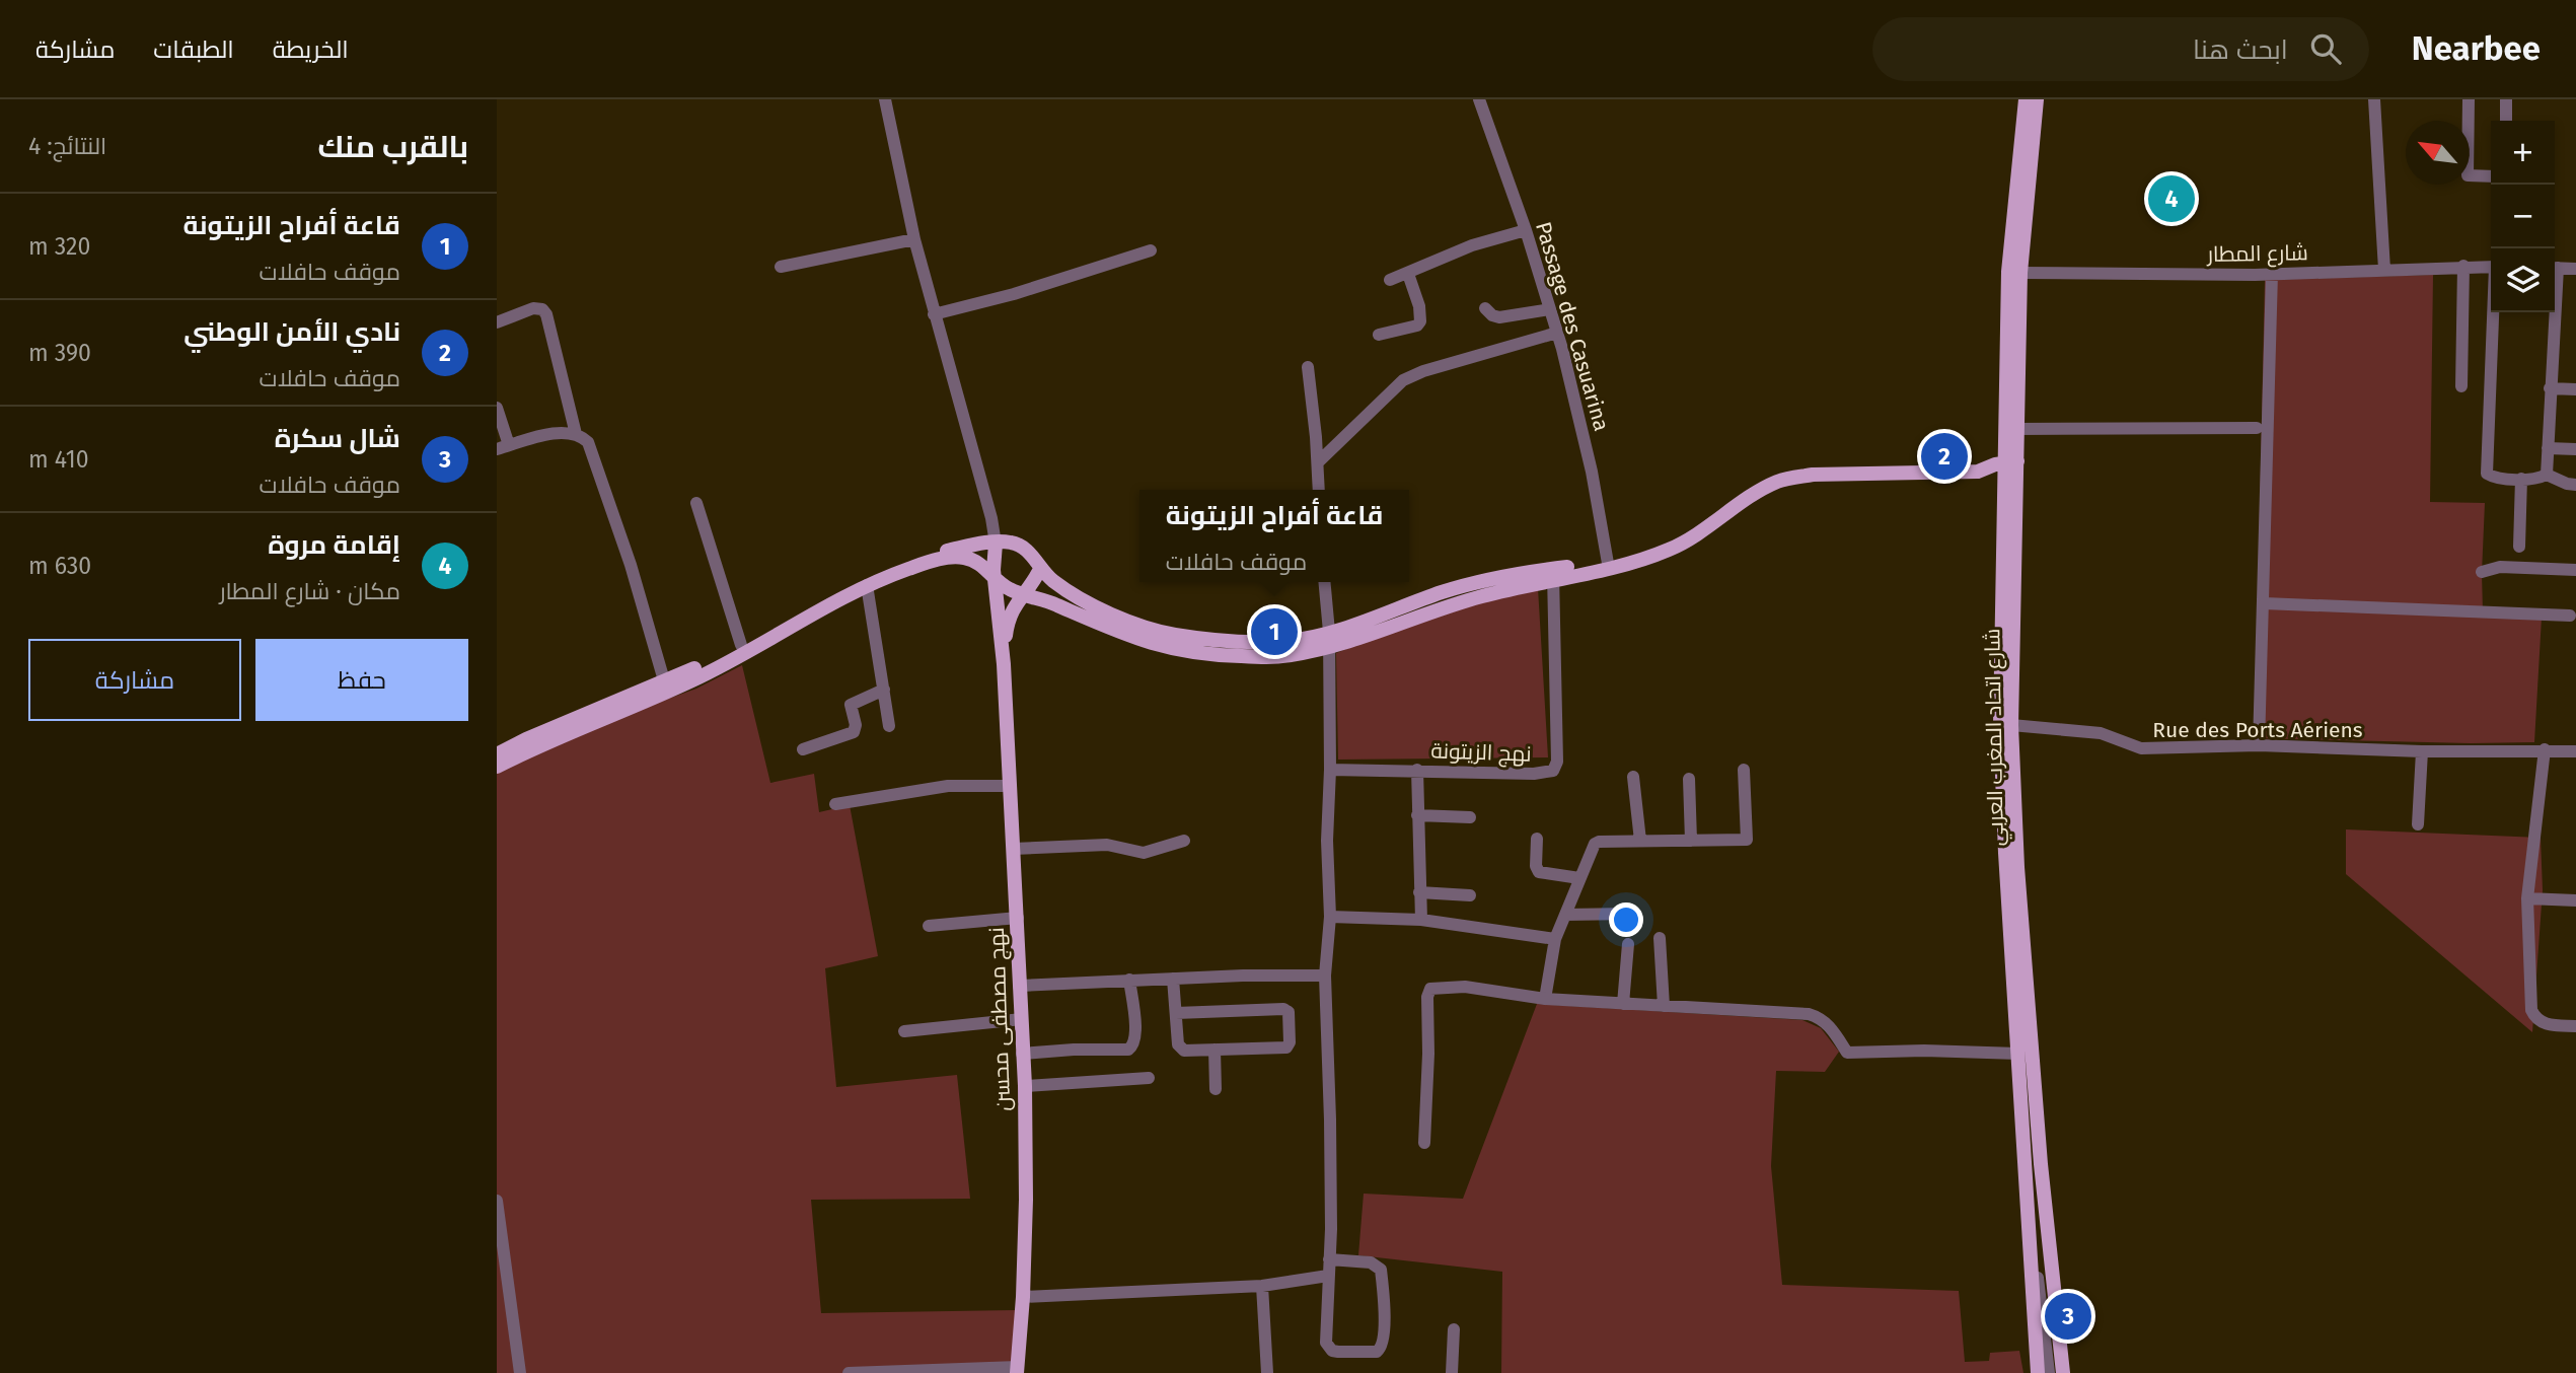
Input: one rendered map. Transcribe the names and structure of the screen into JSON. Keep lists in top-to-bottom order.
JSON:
{
  "streets": {
    "main road": ["شارع اتحاد المغرب العربي", "نهج مصطفى محسن"],
    "street": [
      "شارع المطار",
      "Passage des Casuarina",
      "Rue des Ports Aériens",
      "نهج الزيتونة"
    ]
  },
  "crossings": [
    ["شارع المطار", "شارع اتحاد المغرب العربي"],
    ["Rue des Ports Aériens", "شارع اتحاد المغرب العربي"]
  ],
  "north": "top left",
  "page": {
    "header": "Nearbee",
    "search": "ابحث هنا",
    "nav": ["الخريطة", "الطبقات", "مشاركة"],
    "heading": ["بالقرب منك", "النتائج: 4"],
    "map_buttons": ["+", "−"],
    "pins": [
      "4",
      "2",
      "1",
      "3"
    ],
    "list": [
      {
        "mark": "1",
        "name": "قاعة أفراح الزيتونة",
        "note": "موقف حافلات",
        "value": "320 m"
      },
      {
        "mark": "2",
        "name": "نادي الأمن الوطني",
        "note": "موقف حافلات",
        "value": "390 m"
      },
      {
        "mark": "3",
        "name": "شال سكرة",
        "note": "موقف حافلات",
        "value": "410 m"
      },
      {
        "mark": "4",
        "name": "إقامة مروة",
        "note": "مكان · شارع المطار",
        "value": "630 m"
      }
    ],
    "popup": ["قاعة أفراح الزيتونة", "موقف حافلات"],
    "buttons": ["حفظ", "مشاركة"]
  }
}
